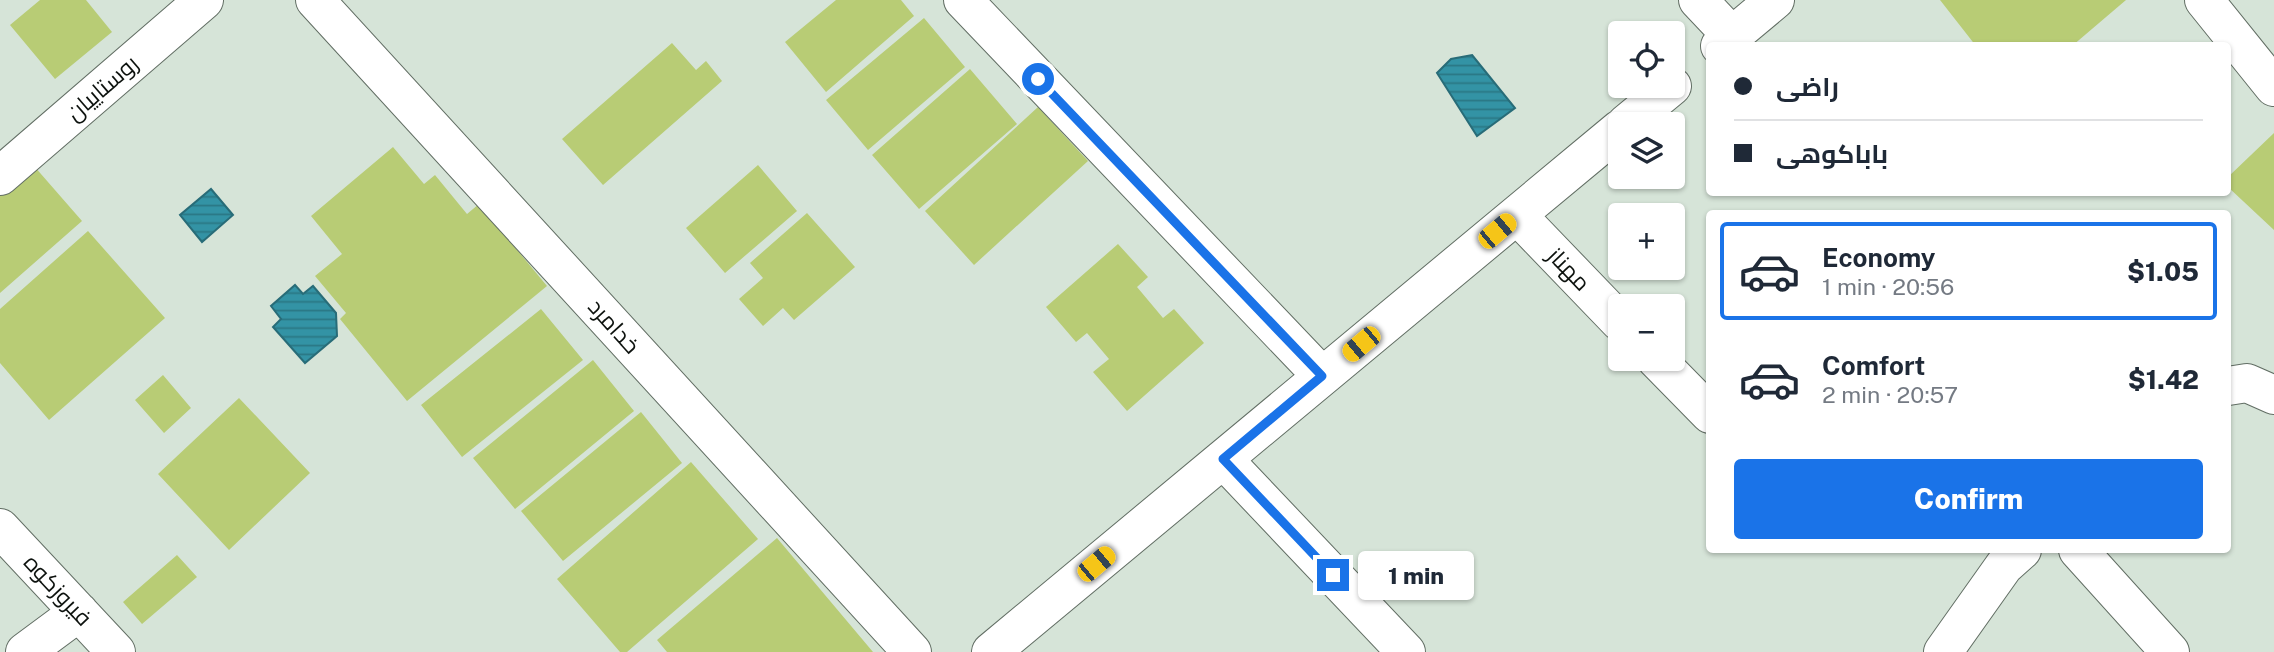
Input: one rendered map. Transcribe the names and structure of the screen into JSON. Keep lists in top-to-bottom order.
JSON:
{
  "streets": {
    "street": [
      "روستاییان",
      "مهناز",
      "خدامرد",
      "فیروزکوه"
    ]
  },
  "page": {
    "map_buttons": ["+", "−"],
    "banner": ["راضی", "باباکوهی"],
    "list": [
      {
        "name": "Economy",
        "note": "1 min · 20:56",
        "value": "$1.05"
      },
      {
        "name": "Comfort",
        "note": "2 min · 20:57",
        "value": "$1.42"
      }
    ],
    "buttons": "Confirm",
    "bubble": "1 min"
  }
}
